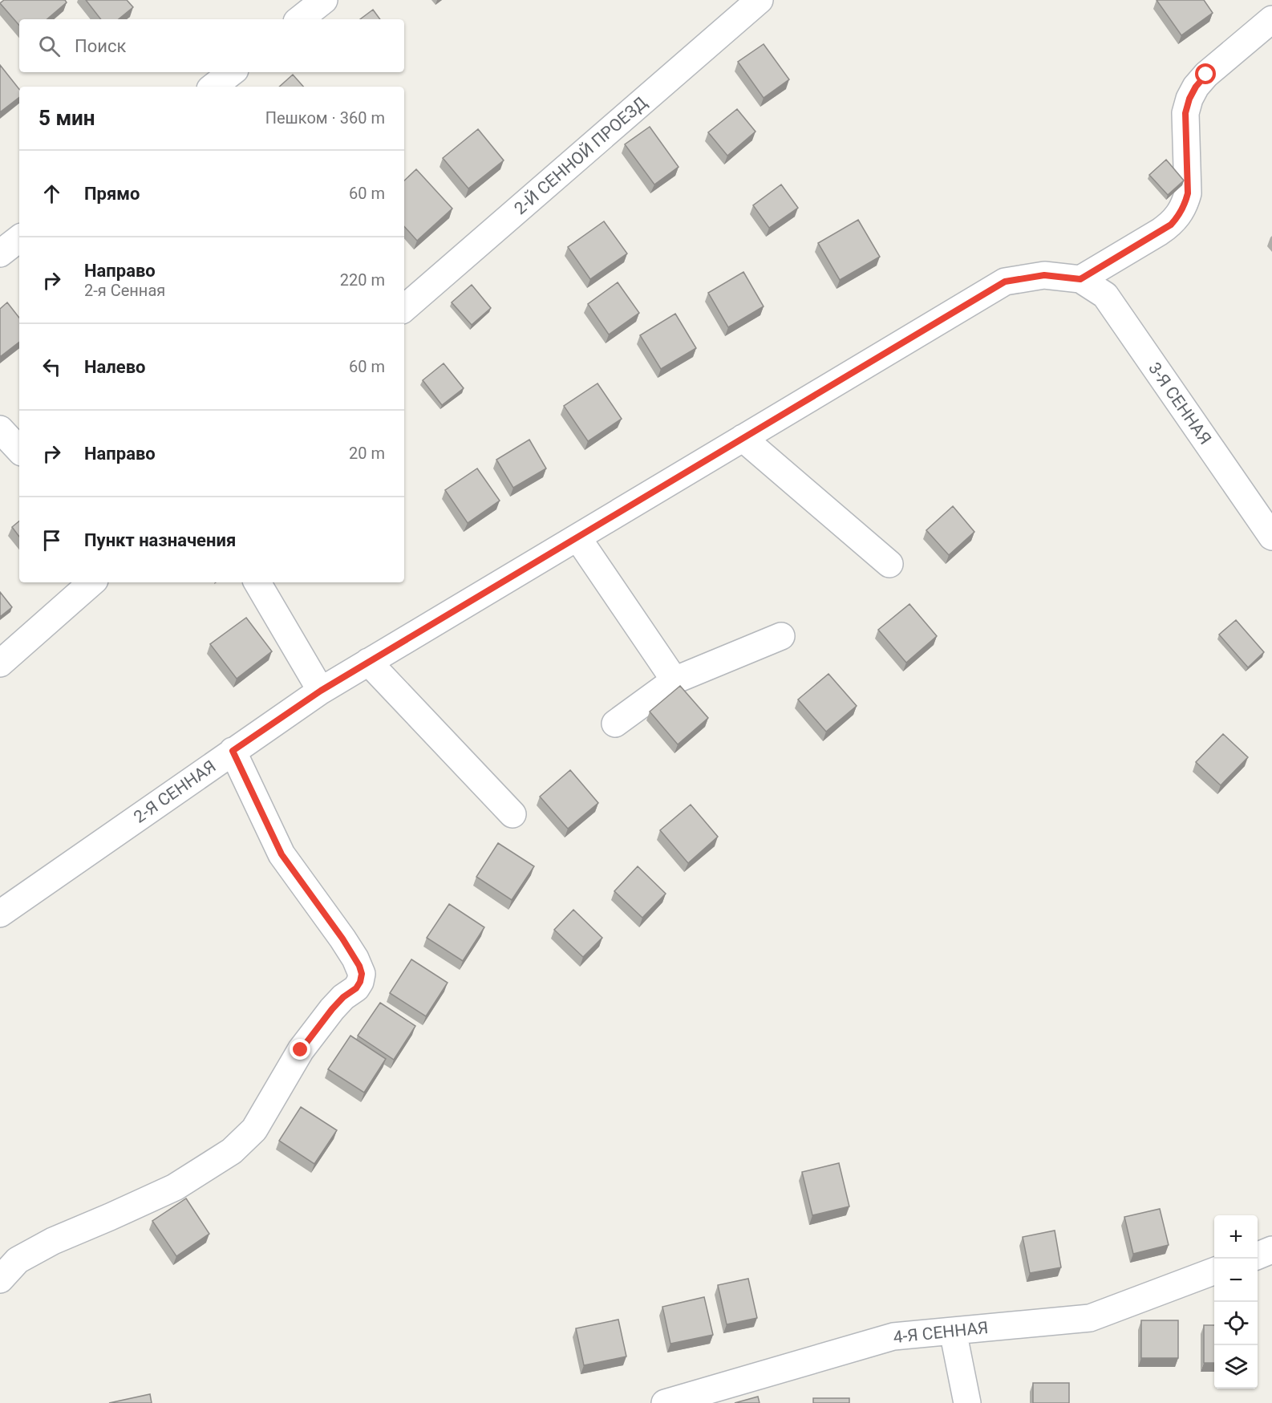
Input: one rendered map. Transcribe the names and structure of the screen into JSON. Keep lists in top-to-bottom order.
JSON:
{
  "streets": {
    "street": [
      "2-Й СЕННОЙ ПРОЕЗД",
      "3-Я СЕННАЯ",
      "2-Я СЕННАЯ",
      "4-Я СЕННАЯ"
    ]
  },
  "crossings": [
    ["3-Я СЕННАЯ", "2-Я СЕННАЯ"]
  ],
  "page": {
    "search": "Поиск",
    "heading": ["5 мин", "Пешком · 360 m"],
    "list": [
      ["Прямо", "60 m"],
      ["Направо", "2-я Сенная", "220 m"],
      ["Налево", "60 m"],
      ["Направо", "20 m"],
      "Пункт назначения"
    ],
    "map_buttons": ["+", "−"]
  }
}
